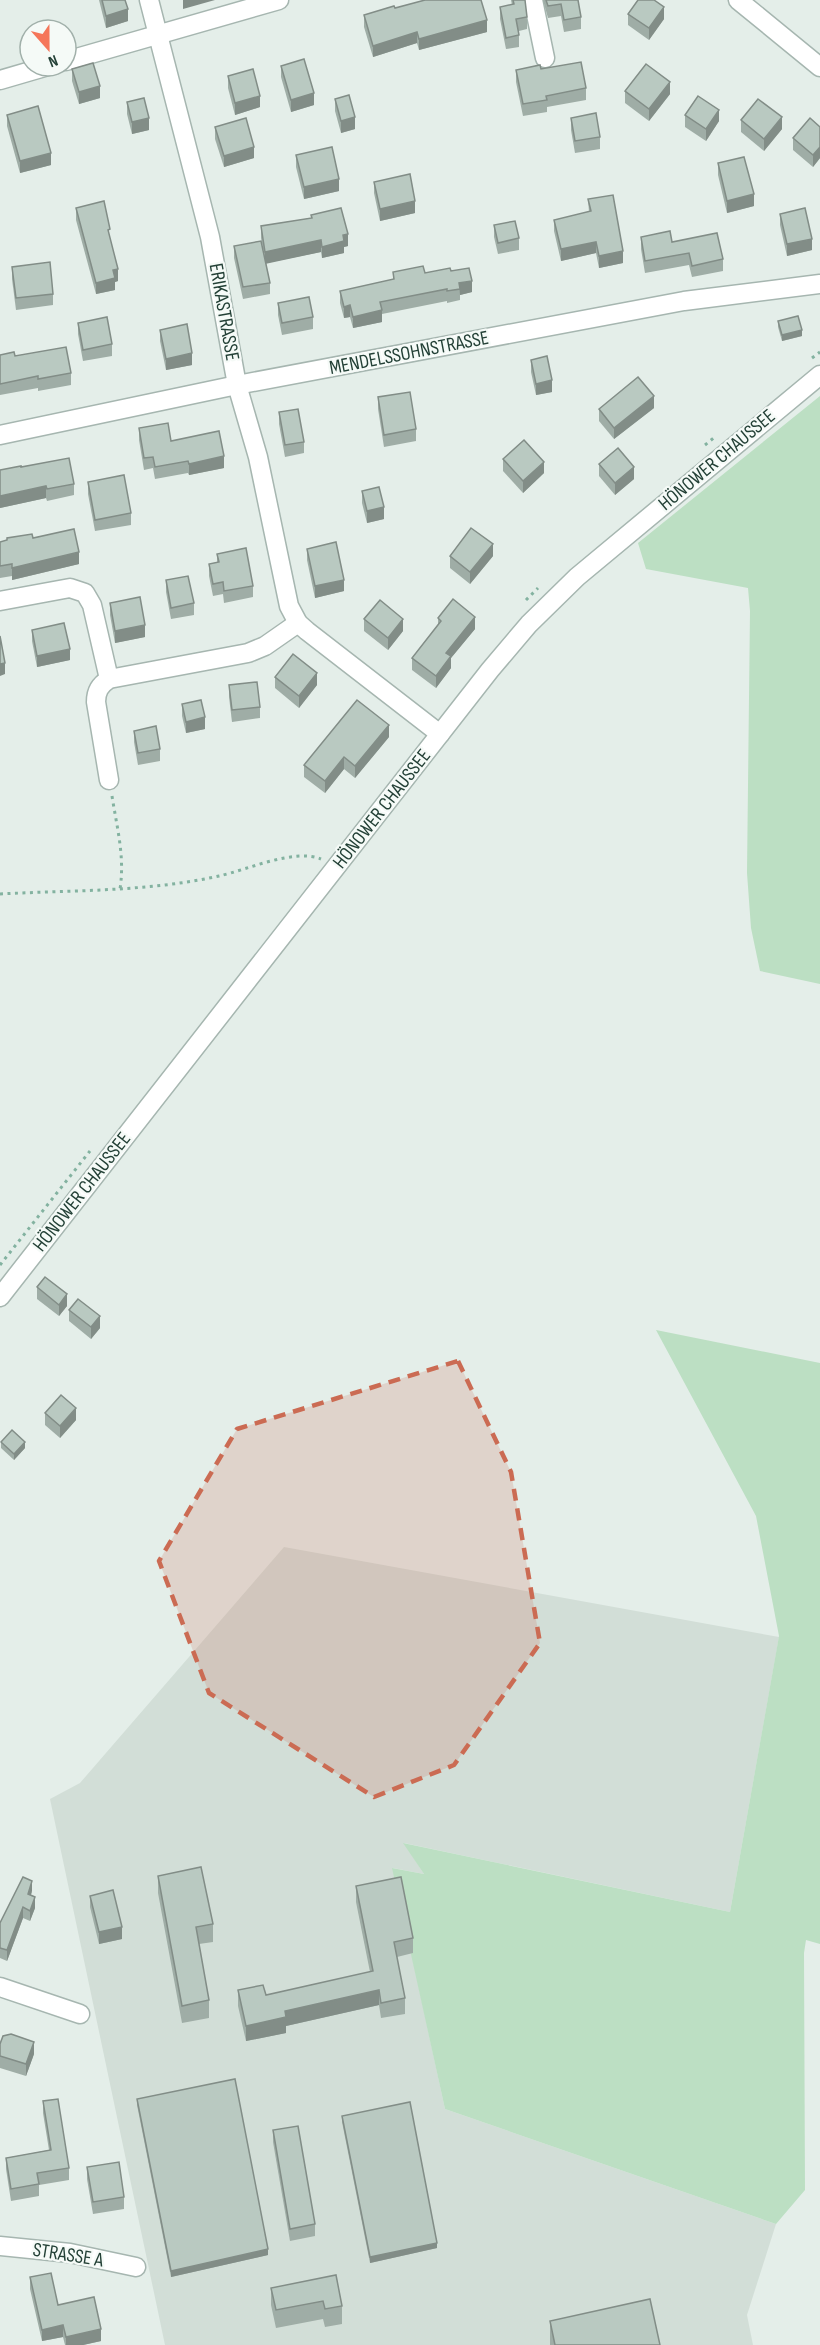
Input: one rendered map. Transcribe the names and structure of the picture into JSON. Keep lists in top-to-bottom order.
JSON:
{
  "streets": {
    "street": [
      "ERIKASTRASSE",
      "MENDELSSOHNSTRASSE",
      "HÖNOWER CHAUSSEE",
      "STRASSE A"
    ]
  },
  "crossings": [
    ["ERIKASTRASSE", "MENDELSSOHNSTRASSE"],
    ["ERIKASTRASSE", "HÖNOWER CHAUSSEE"]
  ],
  "north": "bottom"
}
